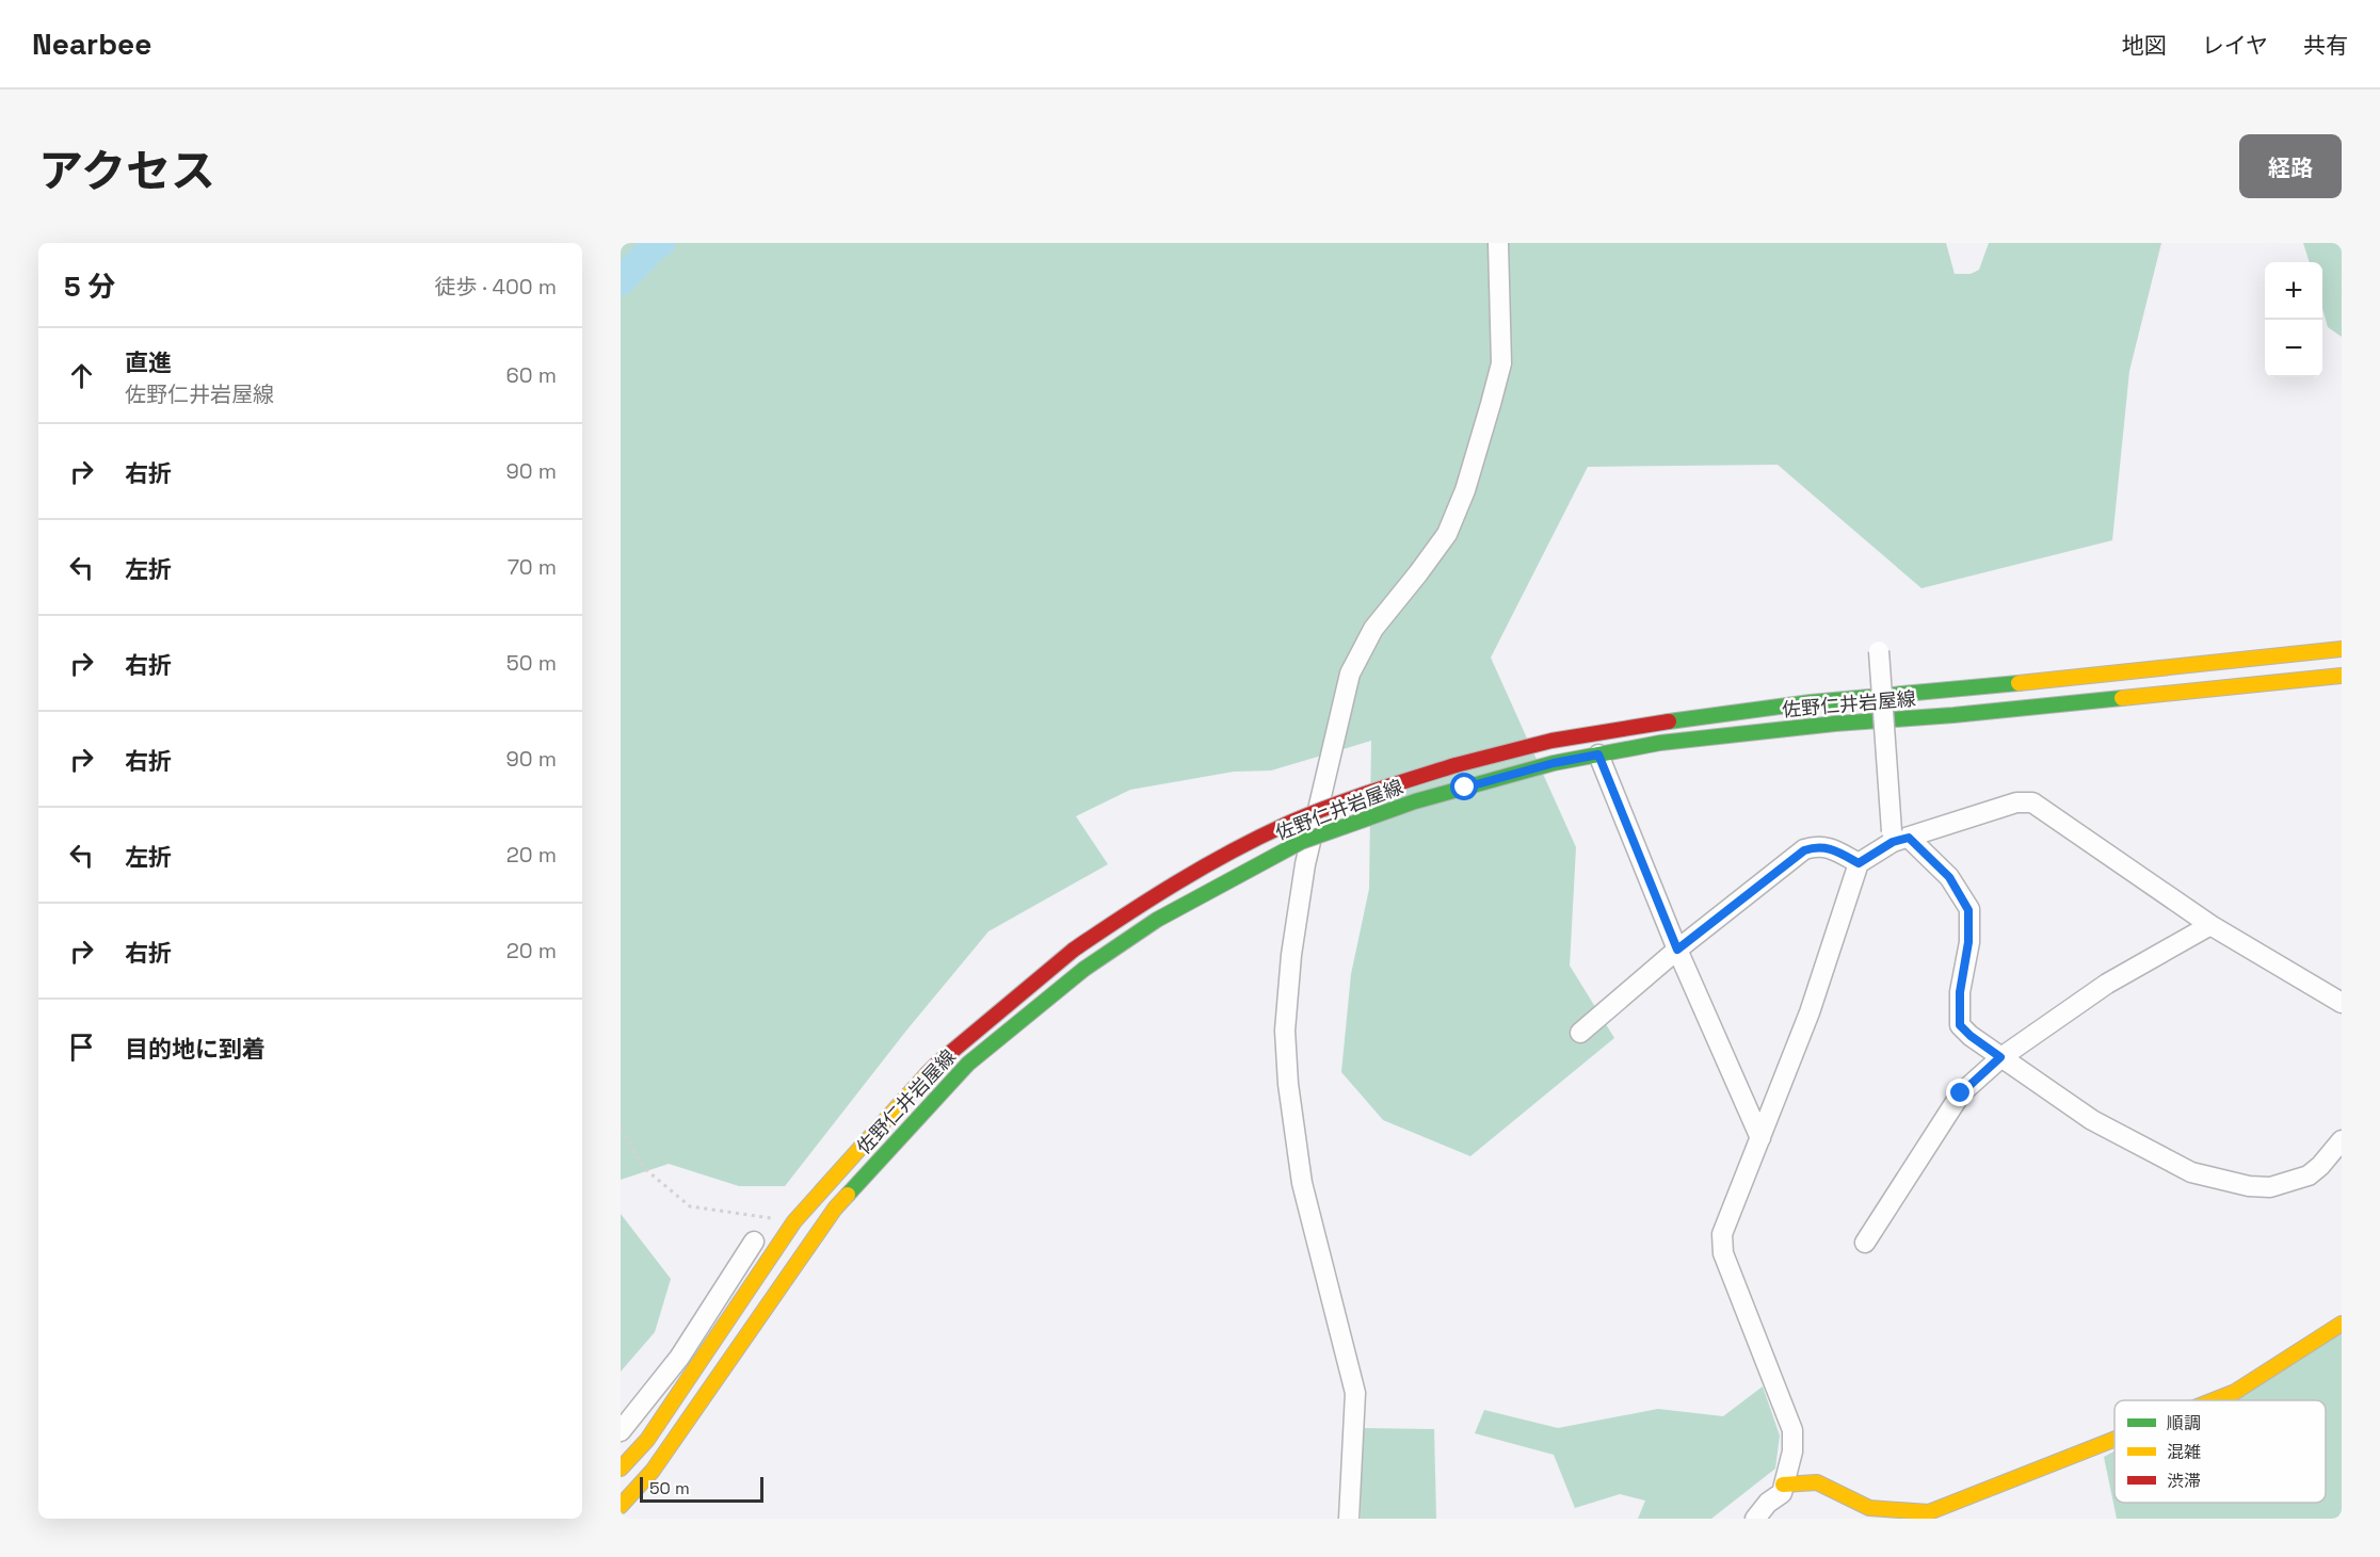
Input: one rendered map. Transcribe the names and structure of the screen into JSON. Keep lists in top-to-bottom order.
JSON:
{
  "streets": {
    "main road": ["佐野仁井岩屋線"]
  },
  "legend": ["順調", "混雑", "渋滞"],
  "scale_bar": "50 m",
  "page": {
    "header": "Nearbee",
    "nav": ["地図", "レイヤ", "共有"],
    "title": "アクセス",
    "buttons": "経路",
    "heading": ["5 分", "徒歩 · 400 m"],
    "map_buttons": ["+", "−"],
    "list": [
      ["直進", "佐野仁井岩屋線", "60 m"],
      ["右折", "90 m"],
      ["左折", "70 m"],
      ["右折", "50 m"],
      ["右折", "90 m"],
      ["左折", "20 m"],
      ["右折", "20 m"],
      "目的地に到着"
    ],
    "scale": "50 m"
  }
}
